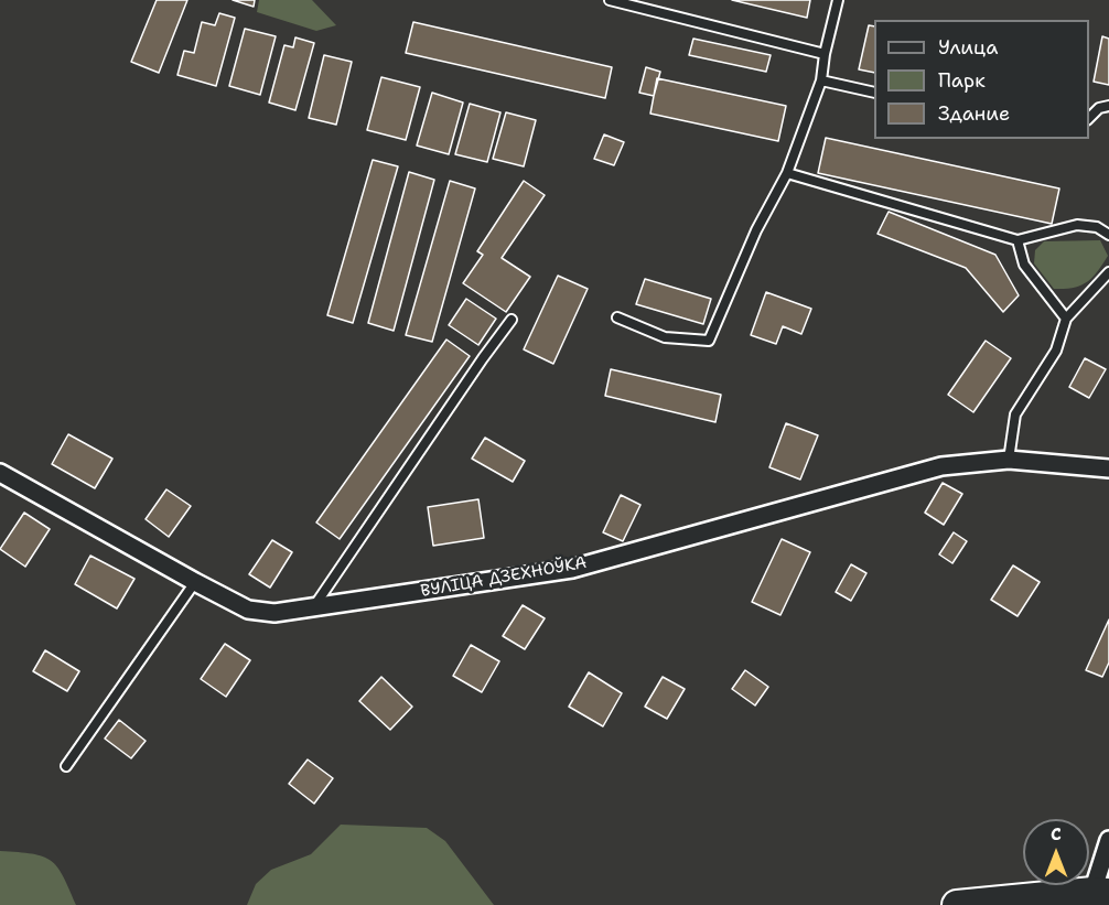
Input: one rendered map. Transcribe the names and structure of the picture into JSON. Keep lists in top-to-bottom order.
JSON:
{
  "streets": {
    "street": ["ВУЛІЦА ДЗЕХНОЎКА"]
  },
  "legend": ["Улица", "Парк", "Здание"],
  "north": "top"
}
